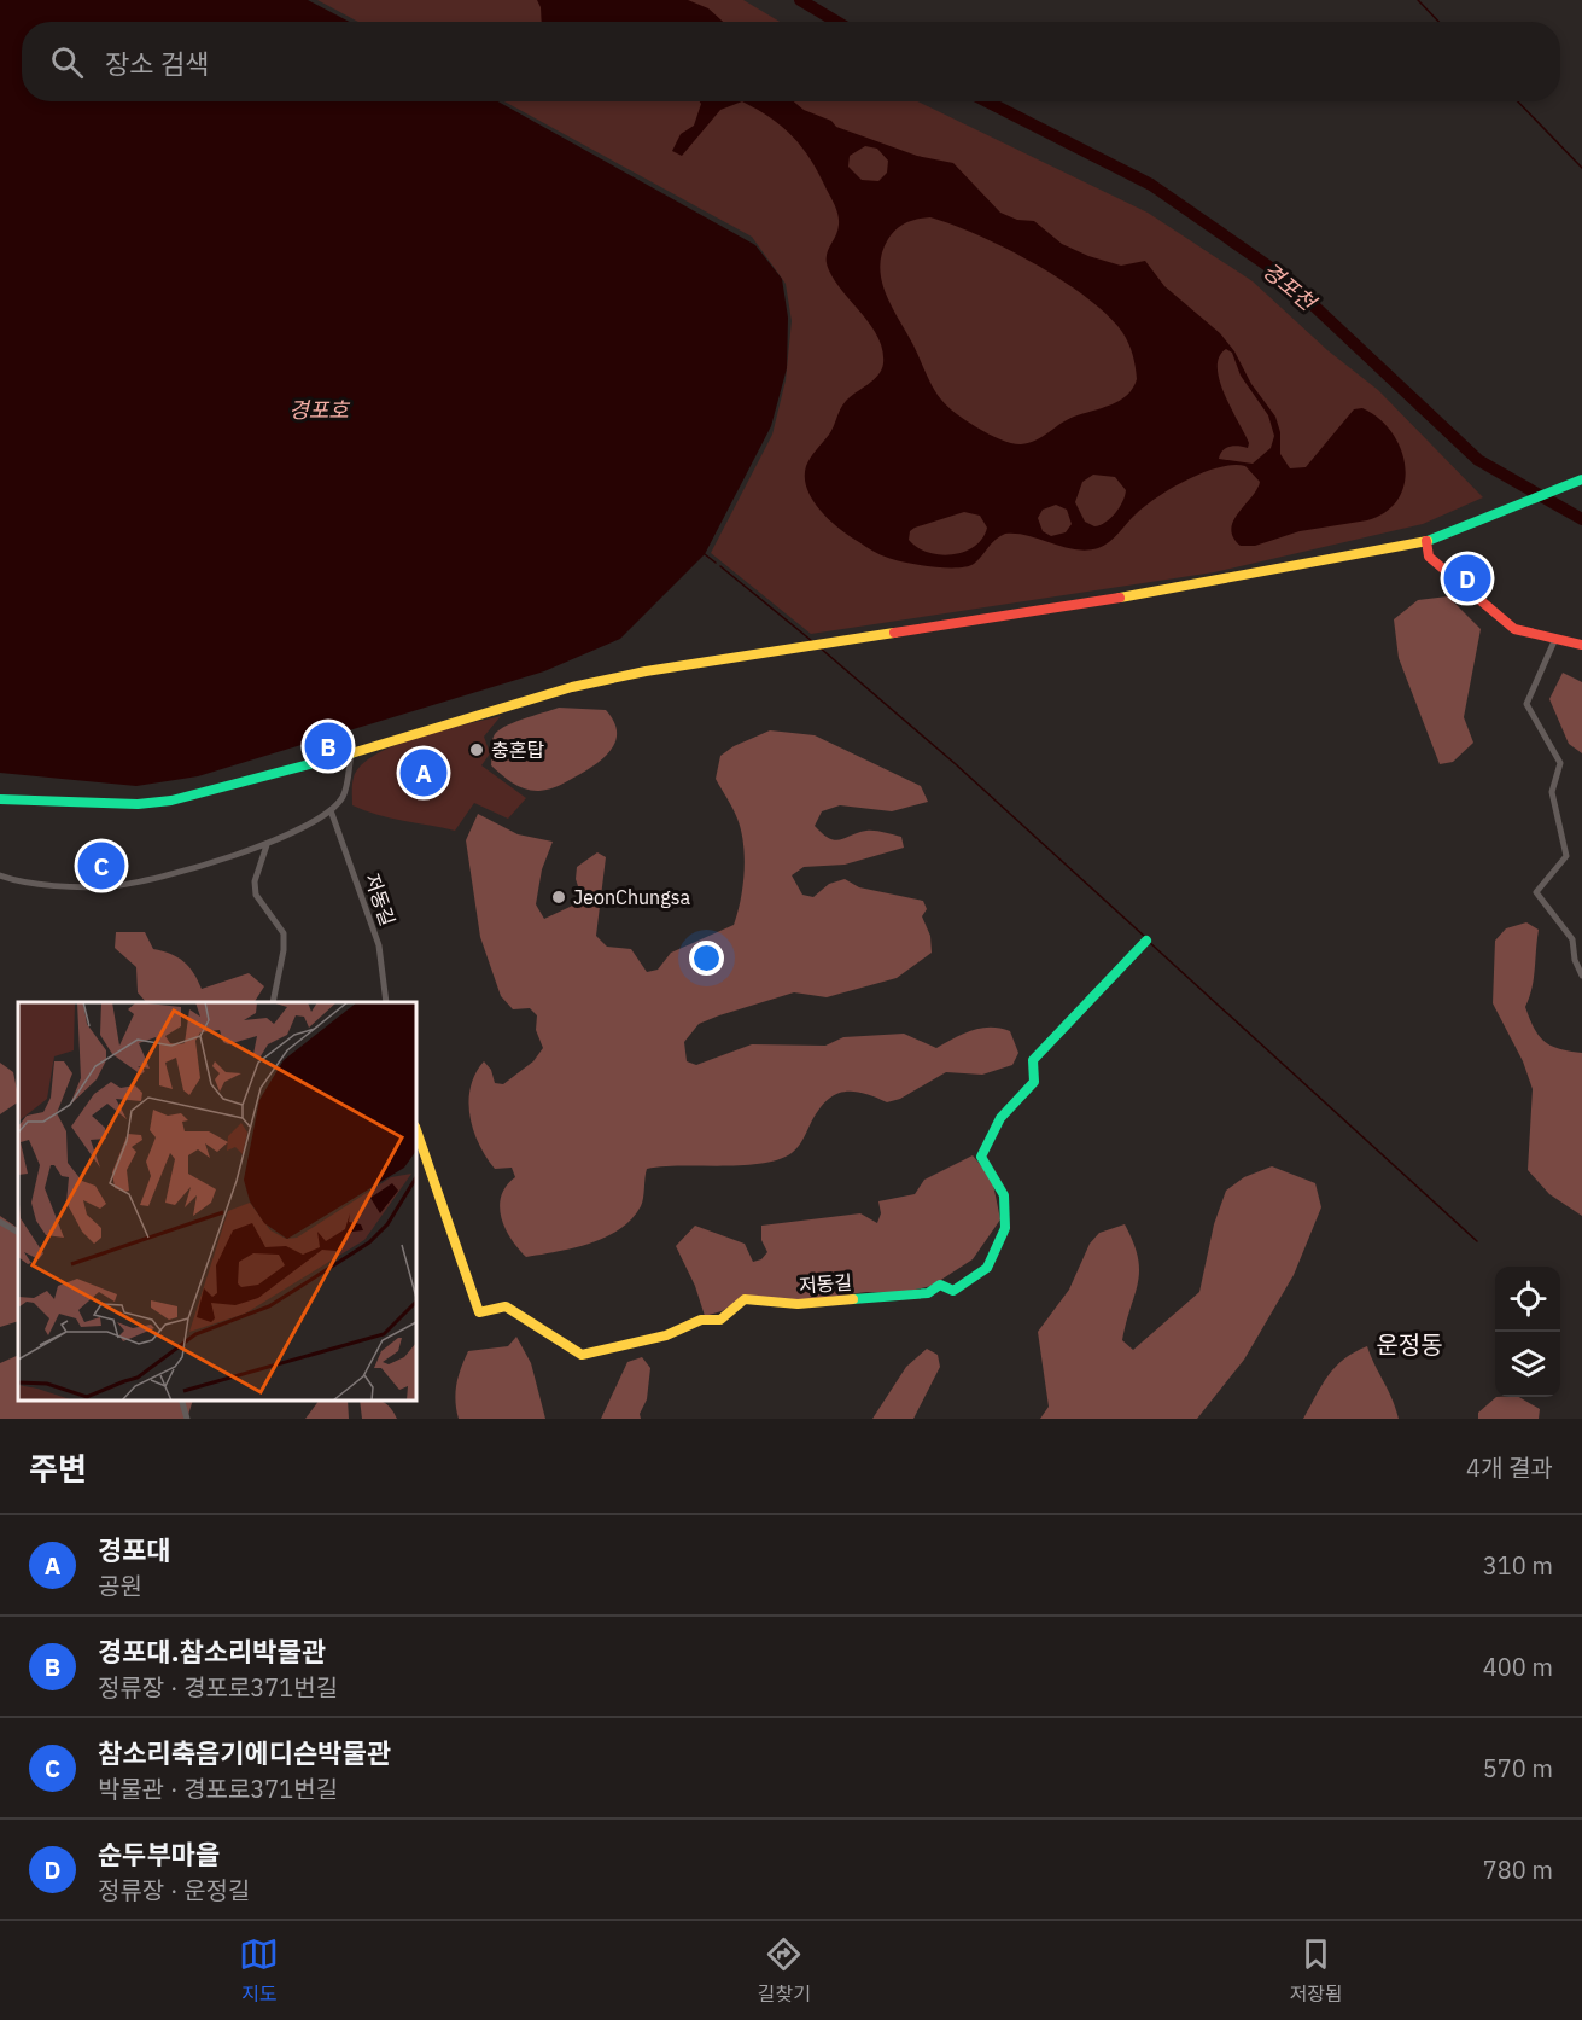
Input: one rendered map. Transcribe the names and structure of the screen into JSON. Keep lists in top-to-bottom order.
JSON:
{
  "streets": {
    "street": ["저동길"]
  },
  "districts": ["운정동"],
  "water": ["경포천", "경포호"],
  "places": ["충혼탑", "JeonChungsa"],
  "page": {
    "search": "장소 검색",
    "pins": [
      "D",
      "B",
      "A",
      "C"
    ],
    "heading": ["주변", "4개 결과"],
    "list": [
      {
        "mark": "A",
        "name": "경포대",
        "note": "공원",
        "value": "310 m"
      },
      {
        "mark": "B",
        "name": "경포대.참소리박물관",
        "note": "정류장 · 경포로371번길",
        "value": "400 m"
      },
      {
        "mark": "C",
        "name": "참소리축음기에디슨박물관",
        "note": "박물관 · 경포로371번길",
        "value": "570 m"
      },
      {
        "mark": "D",
        "name": "순두부마을",
        "note": "정류장 · 운정길",
        "value": "780 m"
      }
    ],
    "nav": ["지도", "길찾기", "저장됨"]
  }
}
